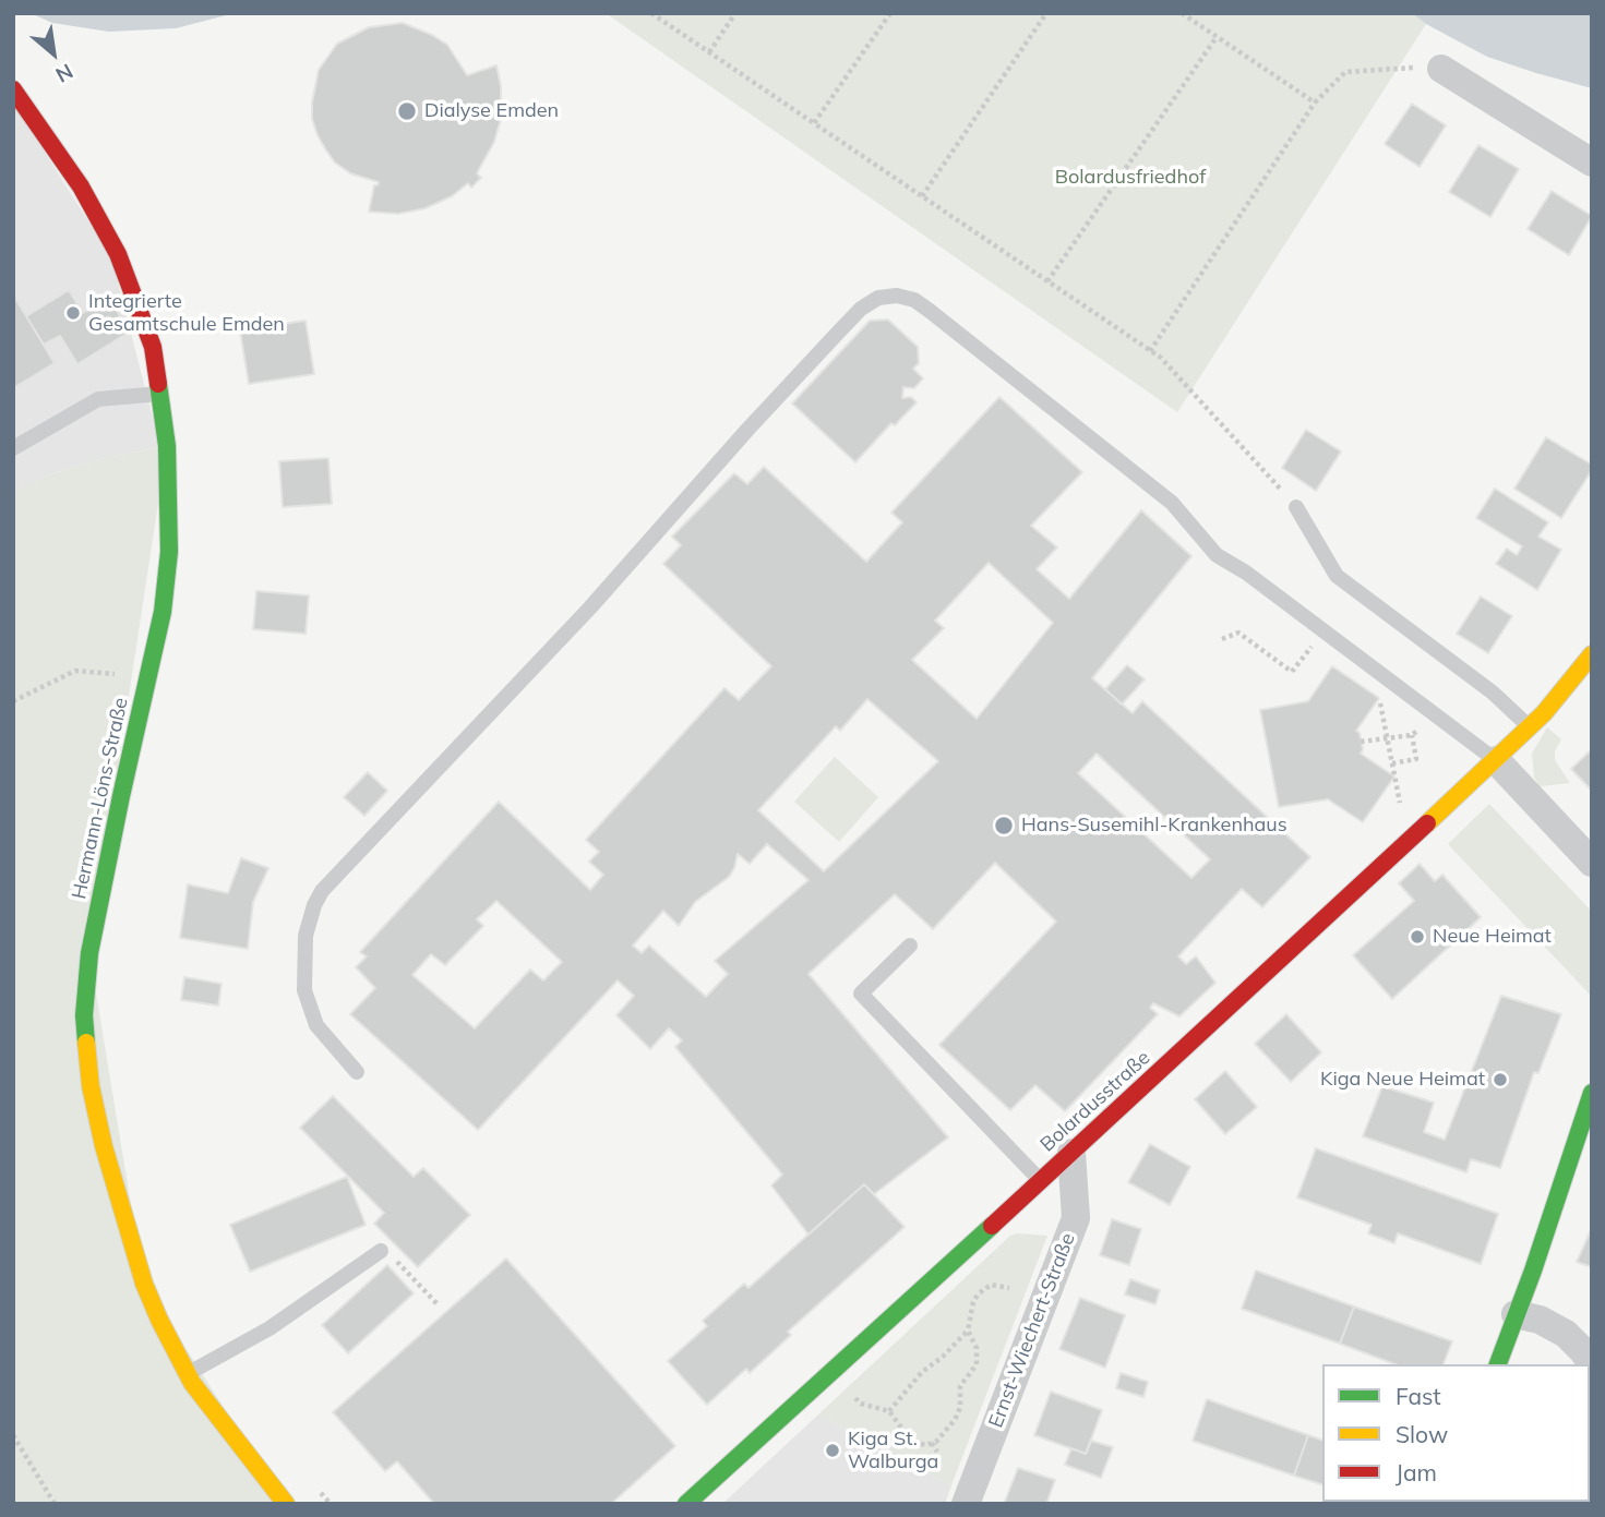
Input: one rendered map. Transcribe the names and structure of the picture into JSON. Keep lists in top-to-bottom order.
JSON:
{
  "streets": {
    "street": ["Hermann-Löns-Straße", "Bolardusstraße", "Ernst-Wiechert-Straße"]
  },
  "crossings": [
    ["Bolardusstraße", "Ernst-Wiechert-Straße"]
  ],
  "parks": ["Bolardusfriedhof"],
  "places": [
    "Dialyse Emden",
    "Integrierte Gesamtschule Emden",
    "Hans-Susemihl-Krankenhaus",
    "Neue Heimat",
    "Kiga Neue Heimat",
    "Kiga St. Walburga"
  ],
  "legend": ["Fast", "Slow", "Jam"],
  "north": "bottom right"
}
